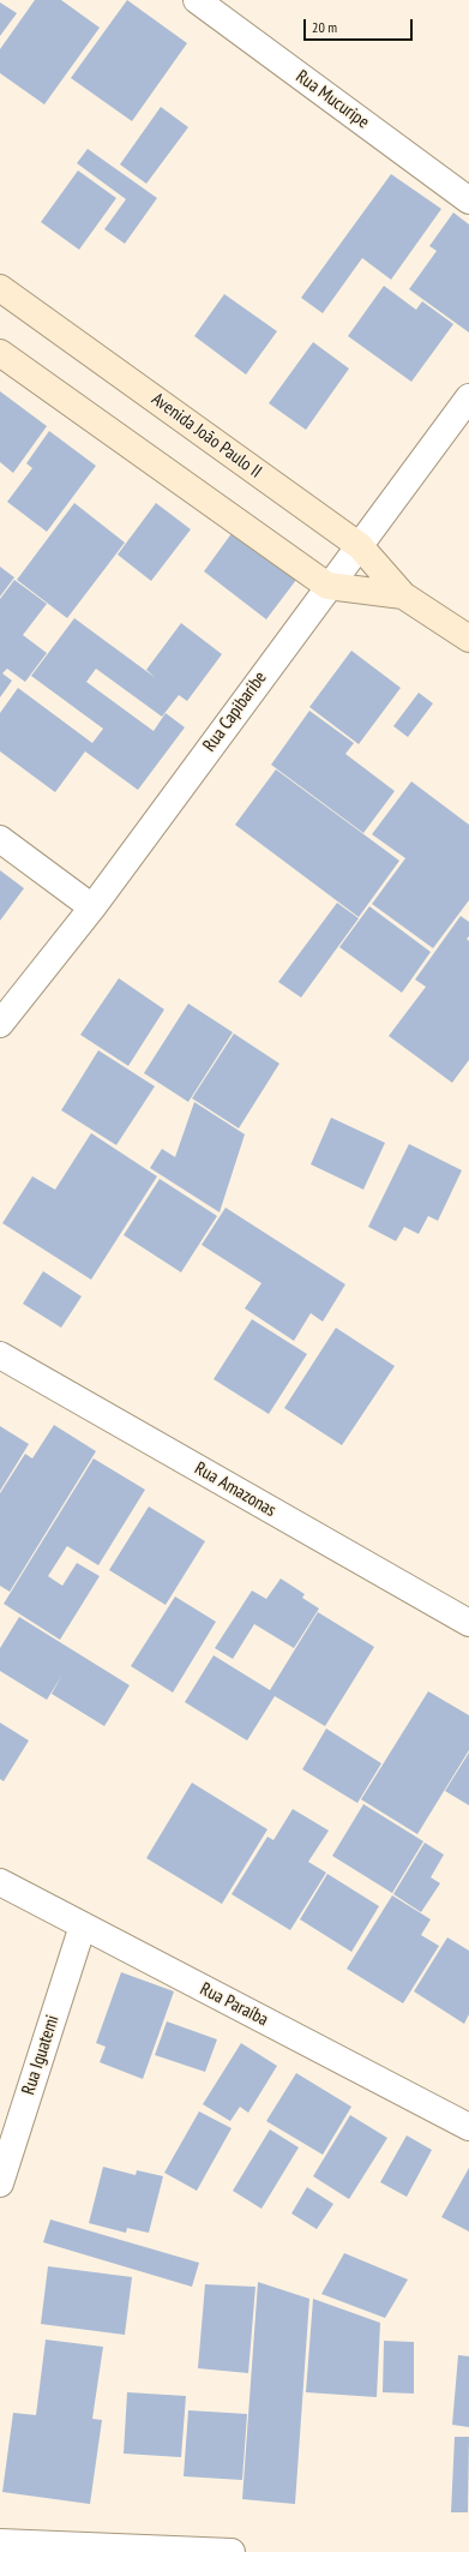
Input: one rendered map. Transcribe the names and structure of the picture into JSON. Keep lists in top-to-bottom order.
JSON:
{
  "streets": {
    "main road": ["Avenida João Paulo II"],
    "street": [
      "Rua Mucuripe",
      "Rua Capibaribe",
      "Rua Amazonas",
      "Rua Paraíba",
      "Rua Iguatemi"
    ]
  },
  "crossings": [
    ["Avenida João Paulo II", "Rua Capibaribe"],
    ["Rua Paraíba", "Rua Iguatemi"]
  ],
  "scale_bar": "20 m"
}
